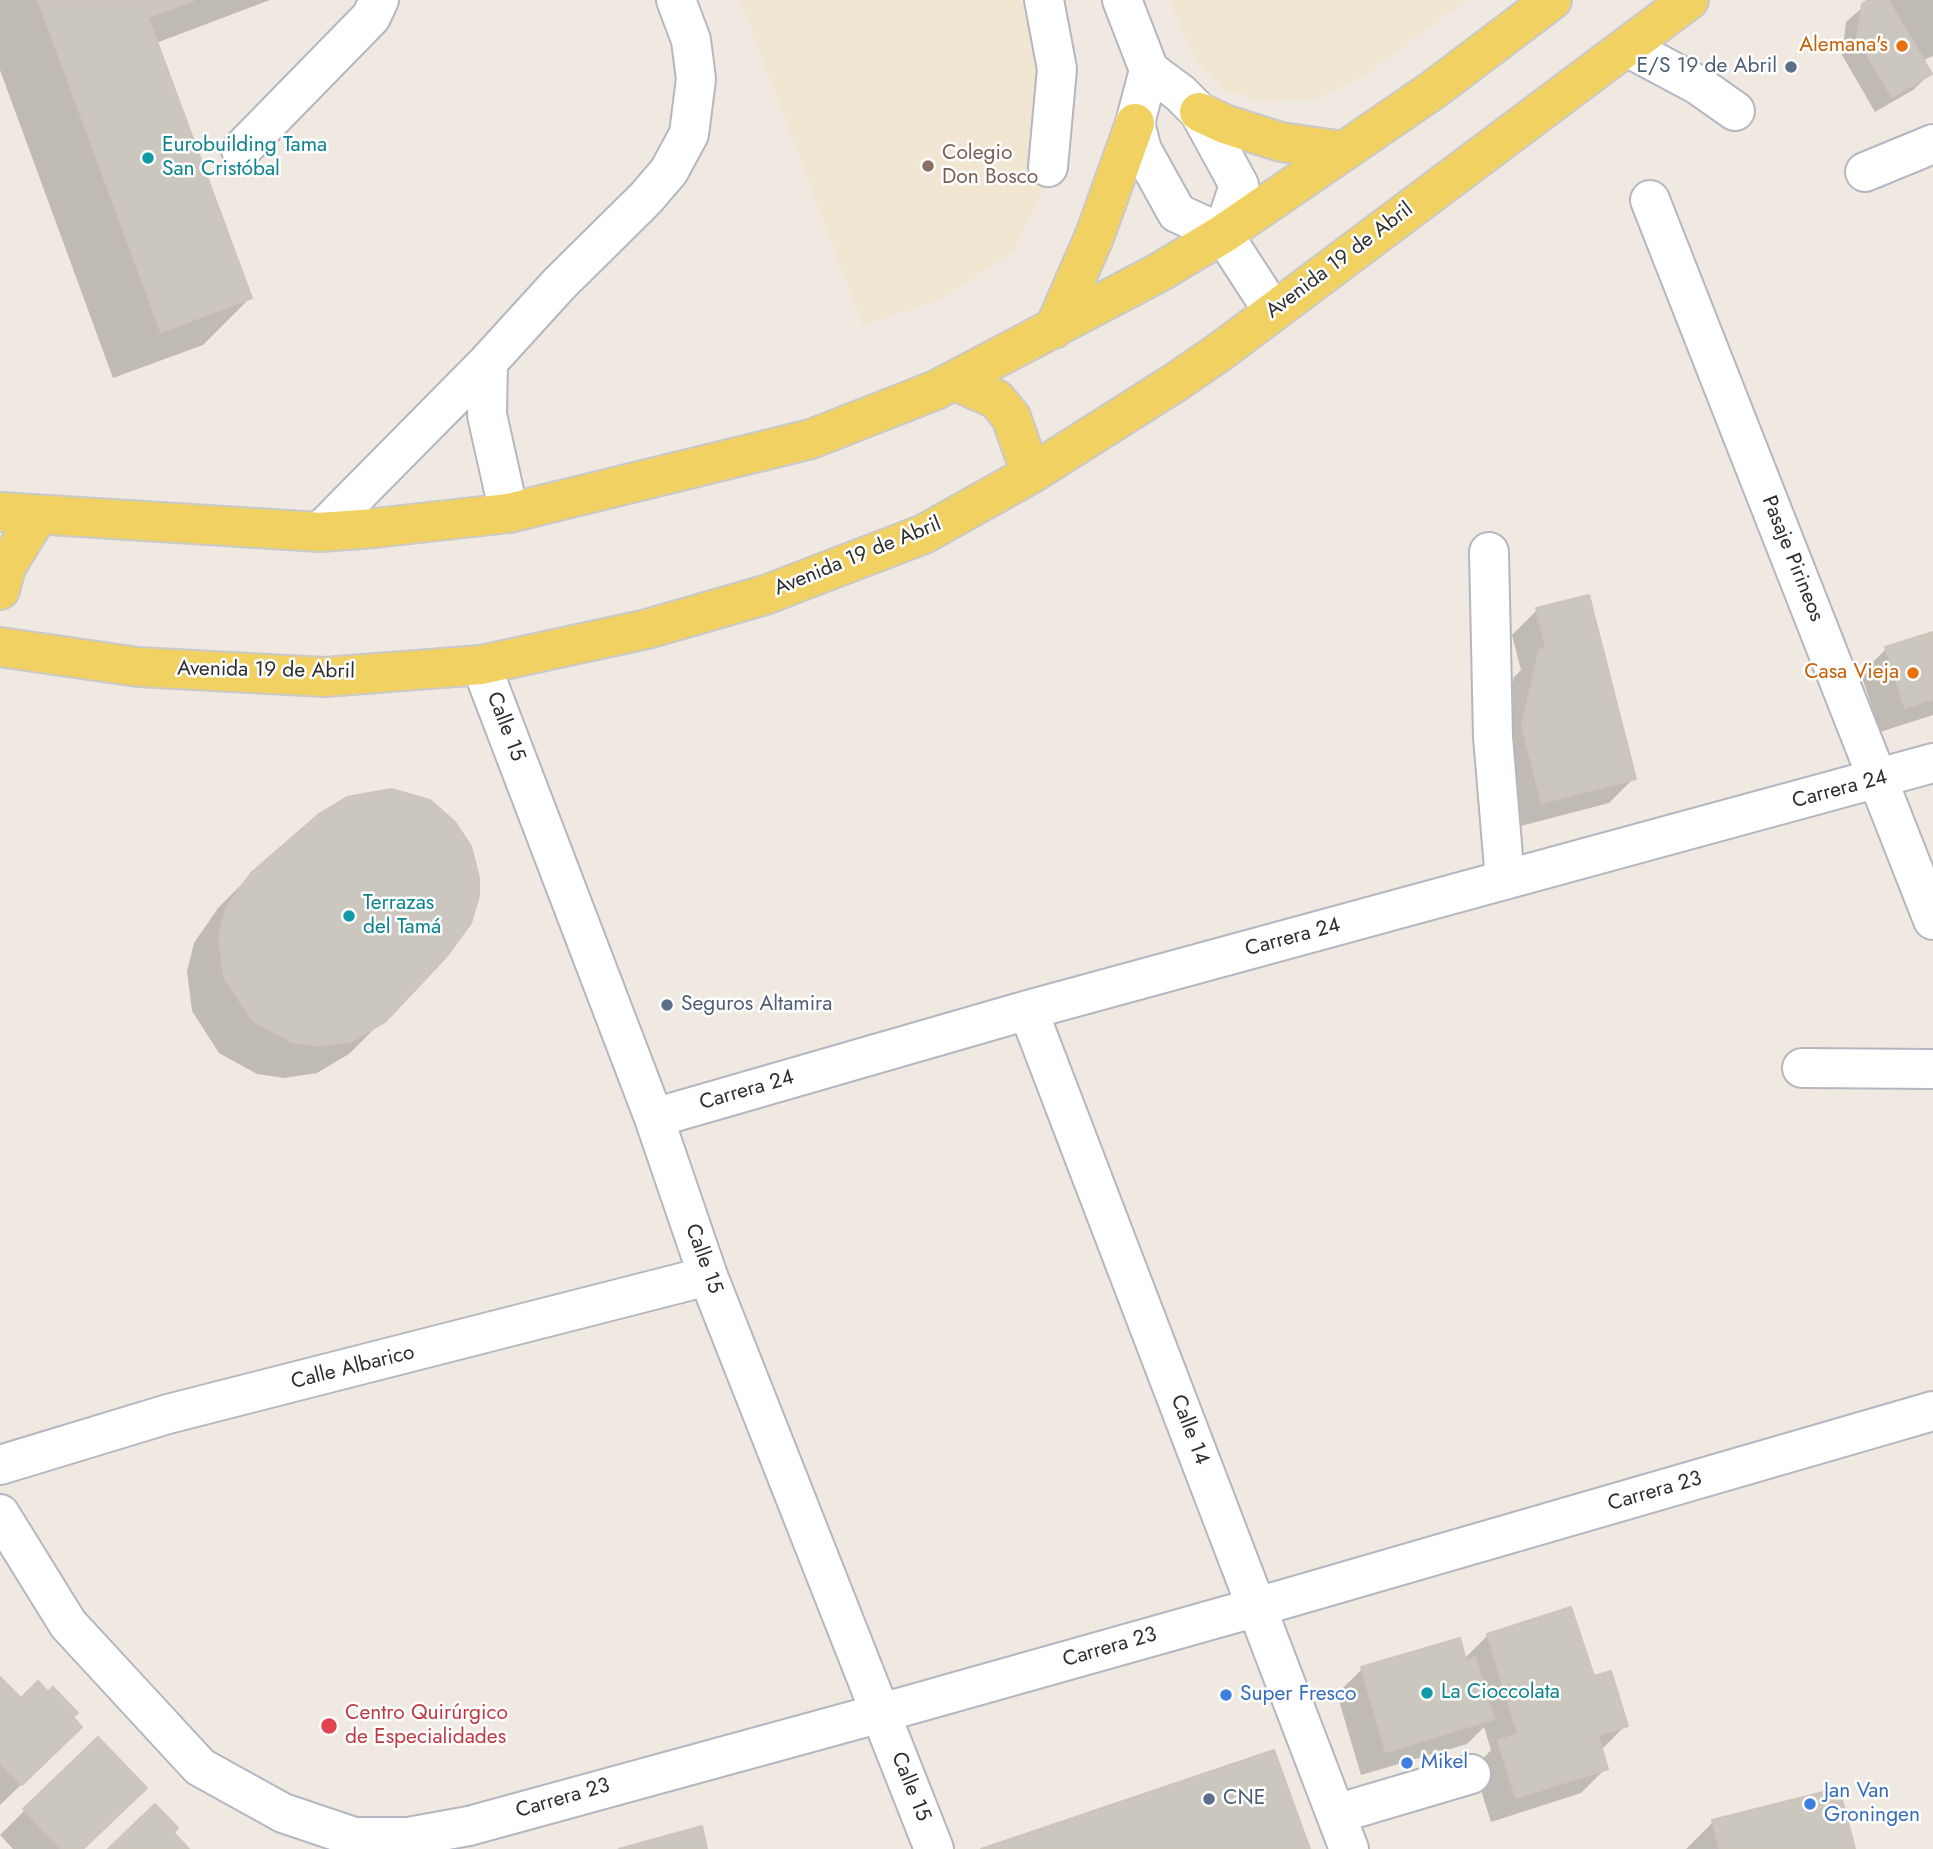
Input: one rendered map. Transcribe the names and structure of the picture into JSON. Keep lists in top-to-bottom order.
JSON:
{
  "streets": {
    "main road": ["Avenida 19 de Abril"],
    "street": [
      "Pasaje Pirineos",
      "Calle 15",
      "Carrera 24",
      "Calle Albarico",
      "Calle 14",
      "Carrera 23"
    ]
  },
  "crossings": [
    ["Avenida 19 de Abril", "Calle 15"],
    ["Pasaje Pirineos", "Carrera 24"],
    ["Calle 15", "Carrera 24"],
    ["Calle 15", "Calle Albarico"],
    ["Calle 15", "Carrera 23"],
    ["Carrera 24", "Calle 14"],
    ["Calle 14", "Carrera 23"]
  ],
  "places": [
    "Alemana's",
    "E/S 19 de Abril",
    "Eurobuilding Tama San Cristóbal",
    "Colegio Don Bosco",
    "Casa Vieja",
    "Terrazas del Tamá",
    "Seguros Altamira",
    "La Cioccolata",
    "Super Fresco",
    "Centro Quirúrgico de Especialidades",
    "Mikel",
    "CNE",
    "Jan Van Groningen"
  ]
}
